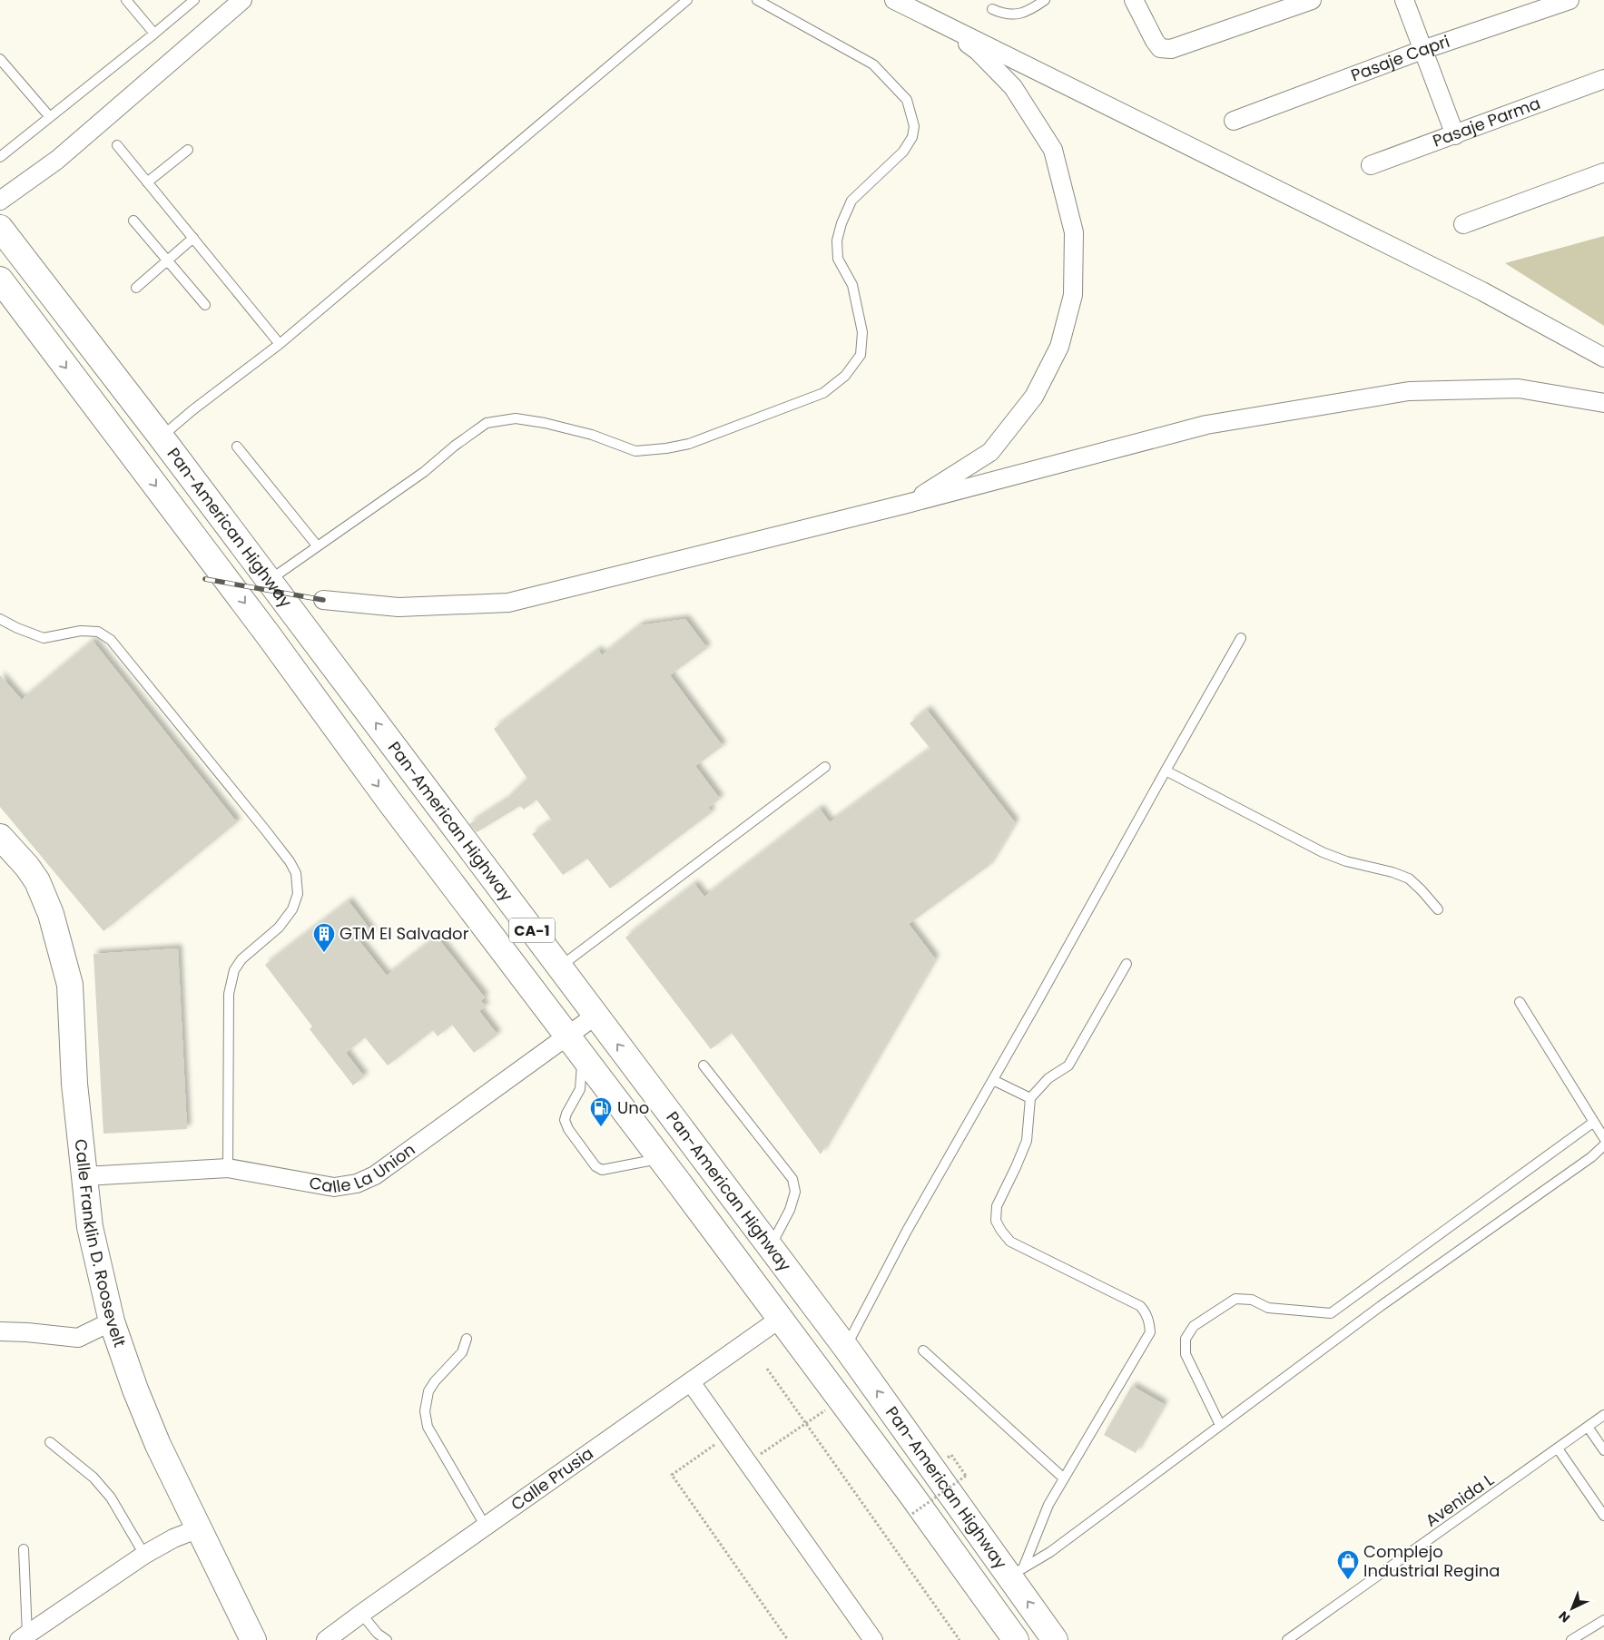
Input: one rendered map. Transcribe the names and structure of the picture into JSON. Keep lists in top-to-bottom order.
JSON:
{
  "streets": {
    "main road": ["Pan-American Highway", "CA-1", "Calle Franklin D. Roosevelt"],
    "street": [
      "Pasaje Capri",
      "Pasaje Parma",
      "Calle La Union",
      "Calle Prusia"
    ],
    "lane": ["Avenida L"]
  },
  "crossings": [
    ["Pan-American Highway", "Calle La Union"],
    ["Pan-American Highway", "Calle Prusia"],
    ["Calle La Union", "Calle Franklin D. Roosevelt"]
  ],
  "places": {
    "building": ["GTM El Salvador"],
    "fuel station": ["Uno"],
    "shop": ["Complejo Industrial Regina"]
  },
  "north": "bottom left"
}
